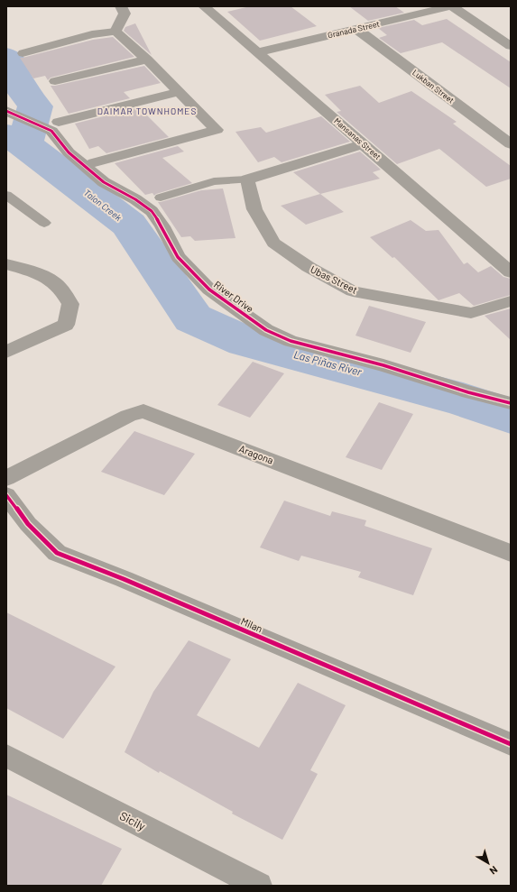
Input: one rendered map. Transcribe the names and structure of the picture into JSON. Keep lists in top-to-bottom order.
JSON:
{
  "streets": {
    "street": [
      "Granada Street",
      "Lukban Street",
      "Mansanas Street",
      "Ubas Street",
      "River Drive",
      "Aragona",
      "Milan",
      "Sicily"
    ]
  },
  "crossings": [
    ["Granada Street", "Lukban Street"],
    ["Granada Street", "Mansanas Street"]
  ],
  "districts": ["DAIMAR TOWNHOMES"],
  "water": ["Talon Creek", "Las Piñas River"],
  "north": "bottom right"
}
